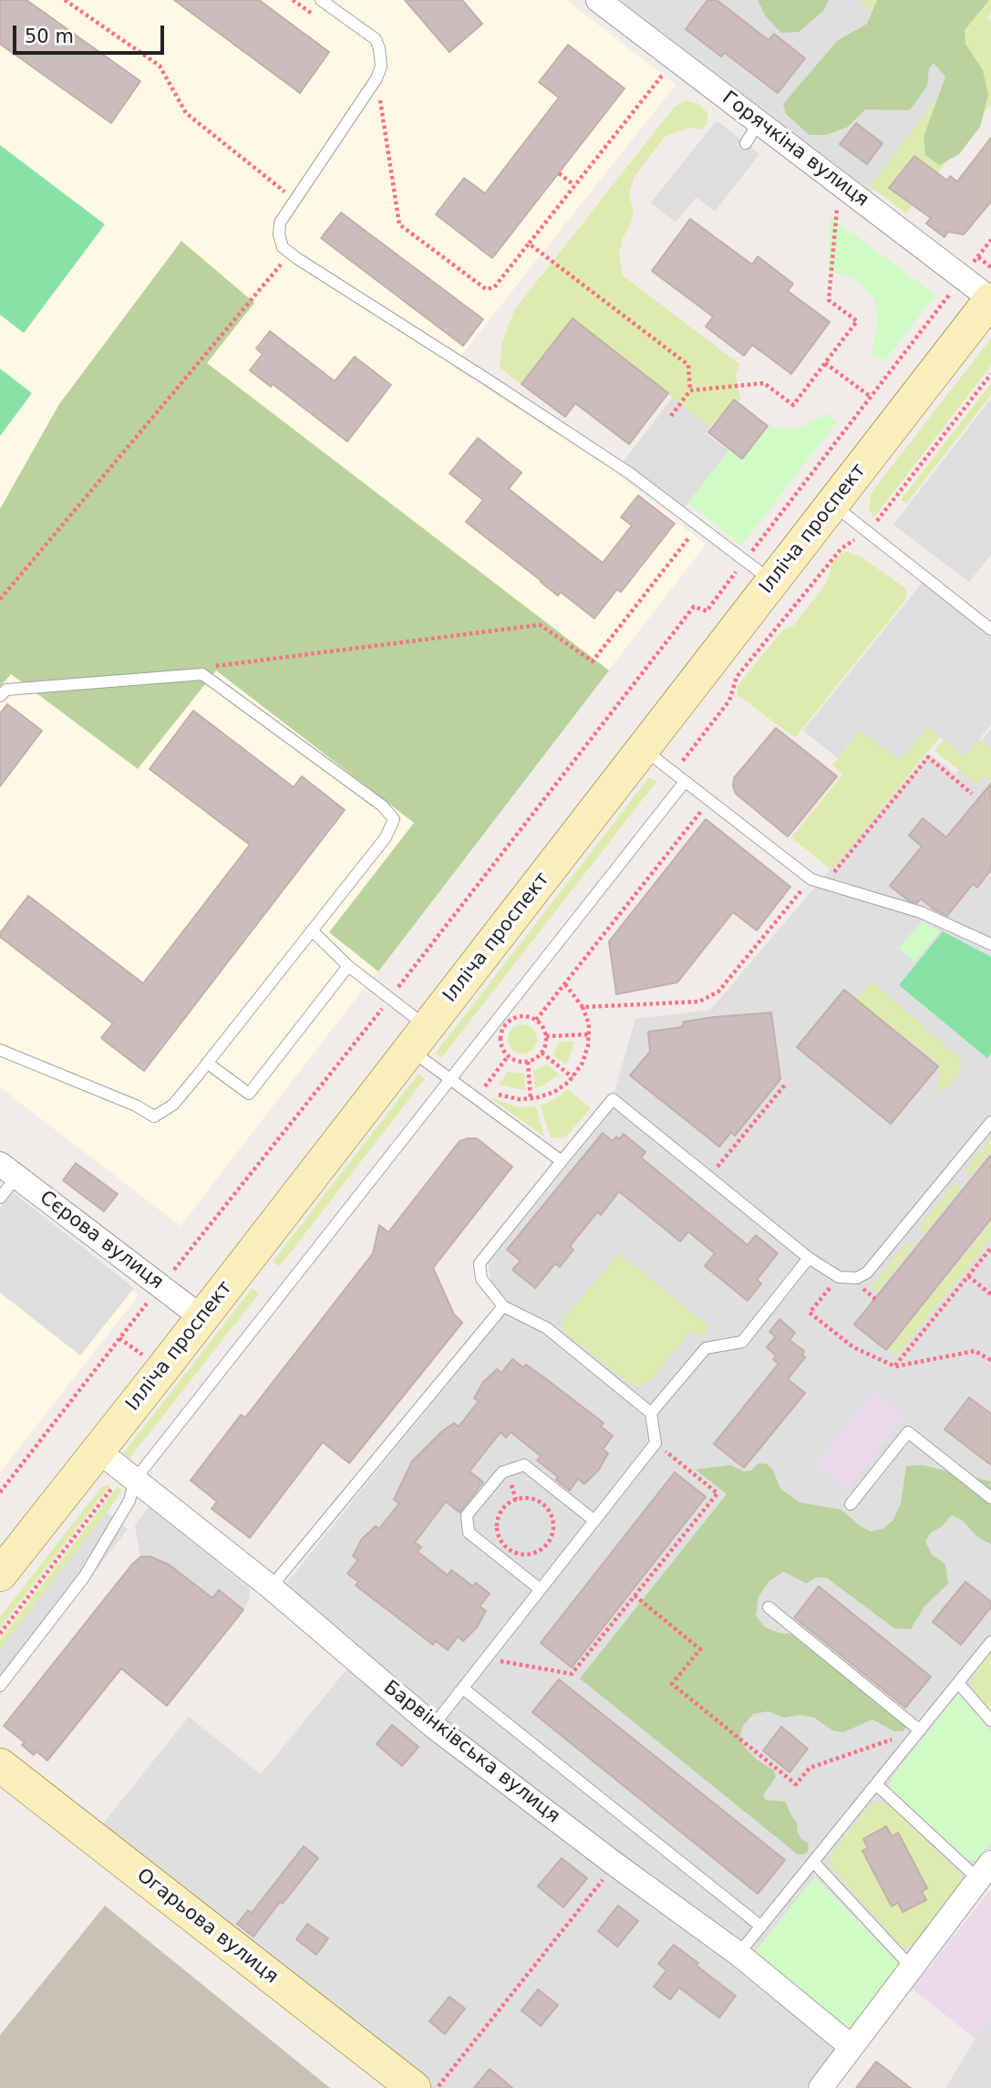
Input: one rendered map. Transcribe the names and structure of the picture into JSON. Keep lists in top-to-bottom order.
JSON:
{
  "streets": {
    "main road": ["Ілліча проспект", "Огарьова вулиця"],
    "street": ["Горячкіна вулиця", "Сєрова вулиця", "Барвінківська вулиця"]
  },
  "crossings": [
    ["Горячкіна вулиця", "Ілліча проспект"],
    ["Ілліча проспект", "Сєрова вулиця"],
    ["Ілліча проспект", "Барвінківська вулиця"]
  ],
  "scale_bar": "50 m"
}
